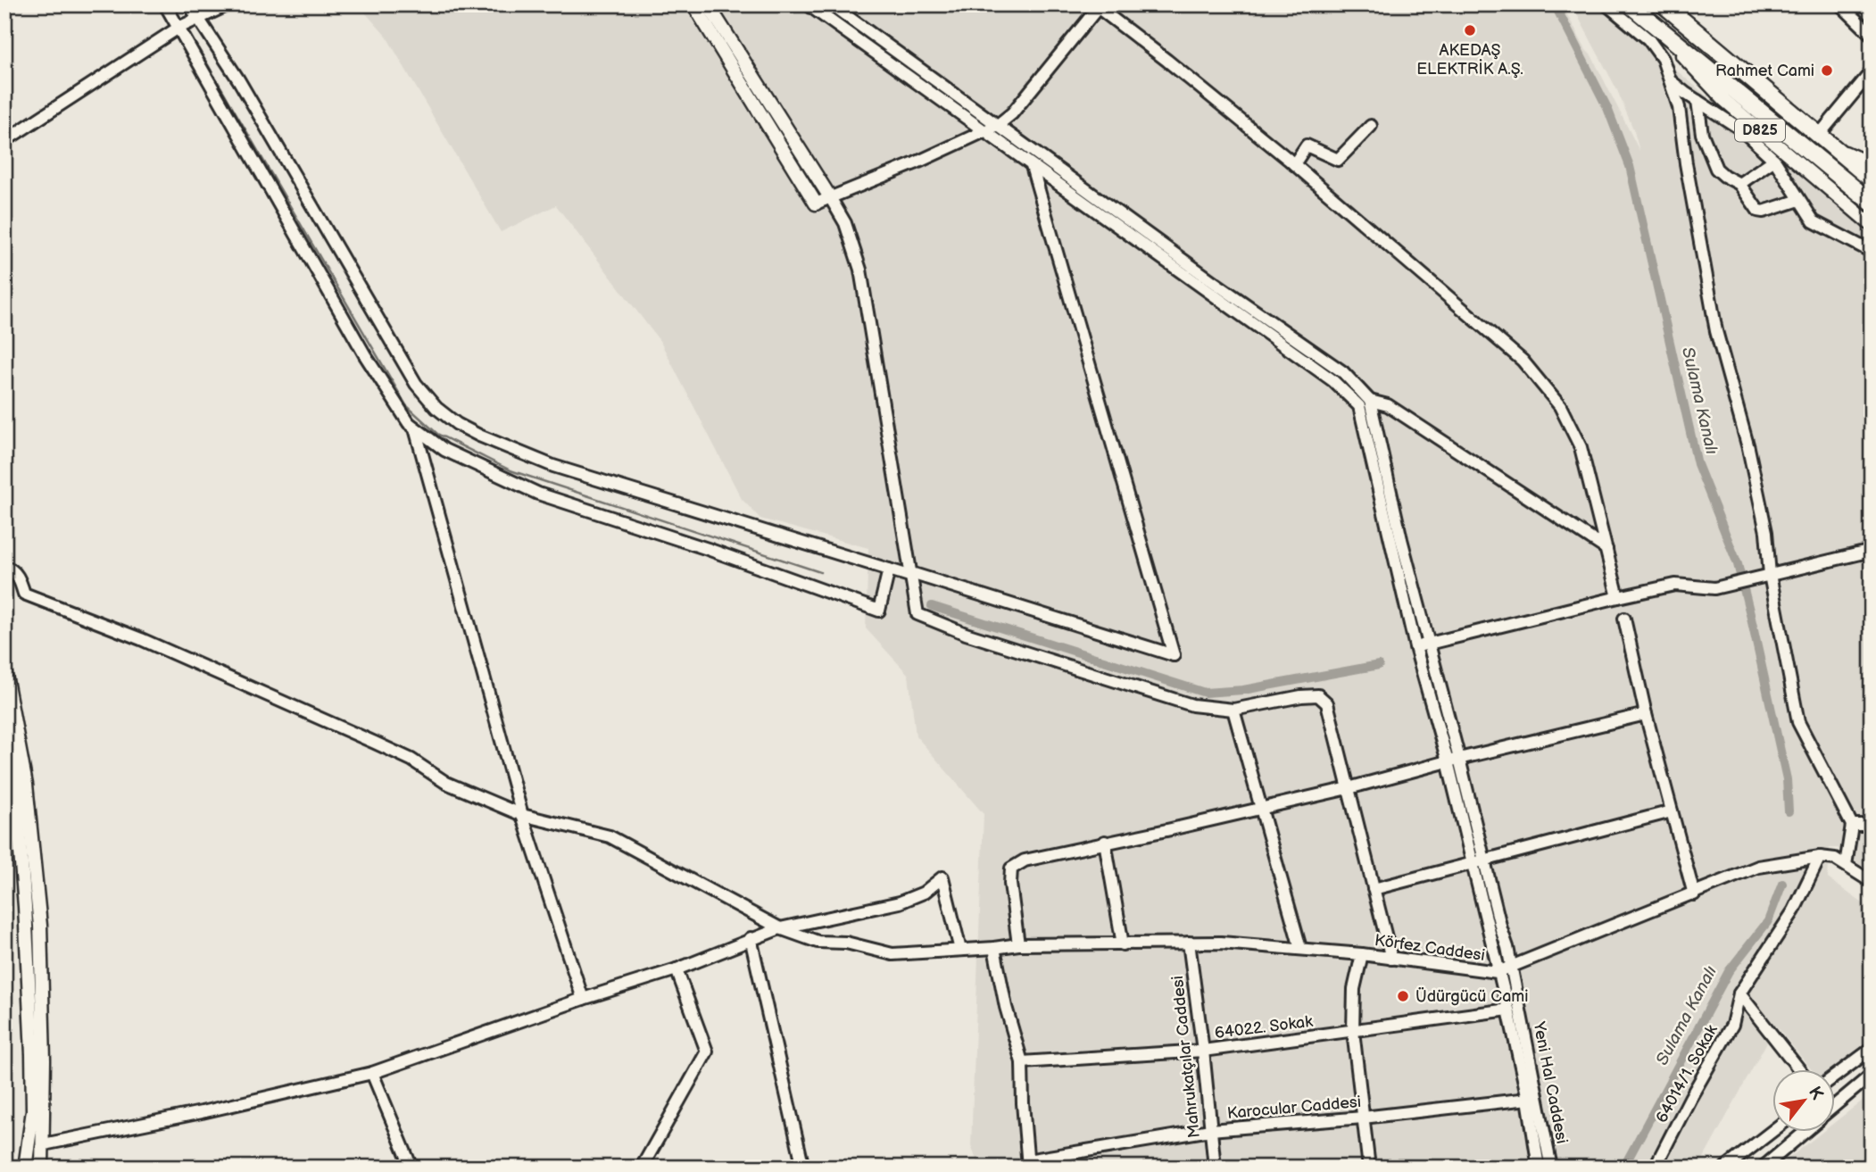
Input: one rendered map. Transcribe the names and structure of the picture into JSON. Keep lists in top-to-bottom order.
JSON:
{
  "streets": {
    "highway": ["D825"],
    "street": [
      "Körfez Caddesi",
      "64022. Sokak",
      "Mahrukatçılar Caddesi",
      "64014/1. Sokak",
      "Yeni Hal Caddesi",
      "Karocular Caddesi"
    ]
  },
  "crossings": [
    ["Körfez Caddesi", "Mahrukatçılar Caddesi"],
    ["Körfez Caddesi", "64014/1. Sokak"],
    ["Körfez Caddesi", "Yeni Hal Caddesi"],
    ["64022. Sokak", "Mahrukatçılar Caddesi"],
    ["64022. Sokak", "Yeni Hal Caddesi"],
    ["Mahrukatçılar Caddesi", "Karocular Caddesi"],
    ["Yeni Hal Caddesi", "Karocular Caddesi"]
  ],
  "water": ["Sulama Kanalı"],
  "places": ["AKEDAŞ ELEKTRİK A.Ş.", "Rahmet Cami", "Üdürgücü Cami"],
  "north": "top right"
}
